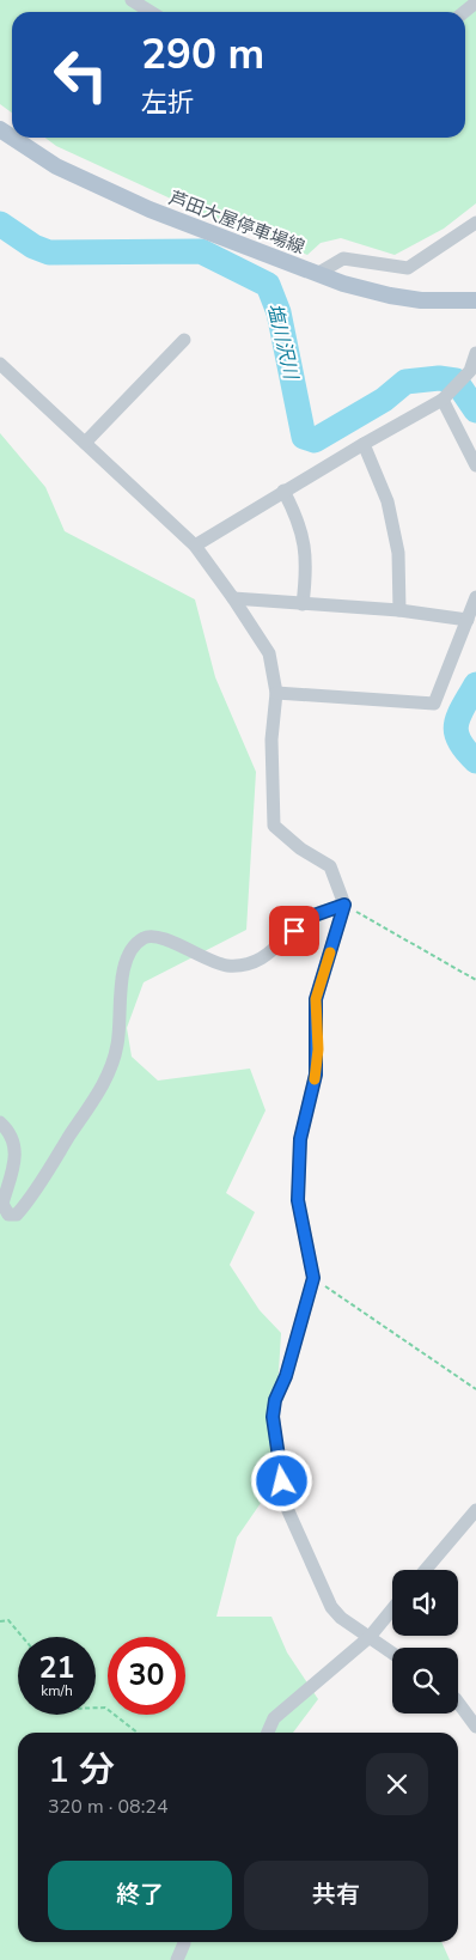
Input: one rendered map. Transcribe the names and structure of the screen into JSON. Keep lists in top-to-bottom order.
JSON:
{
  "streets": {
    "main road": ["芦田大屋停車場線"]
  },
  "water": ["塩川沢川"],
  "page": {
    "turn": ["290 m", "左折"],
    "speed": "21 km/h",
    "limit": "30",
    "heading": ["1 分", "320 m · 08:24"],
    "buttons": ["終了", "共有"]
  }
}
